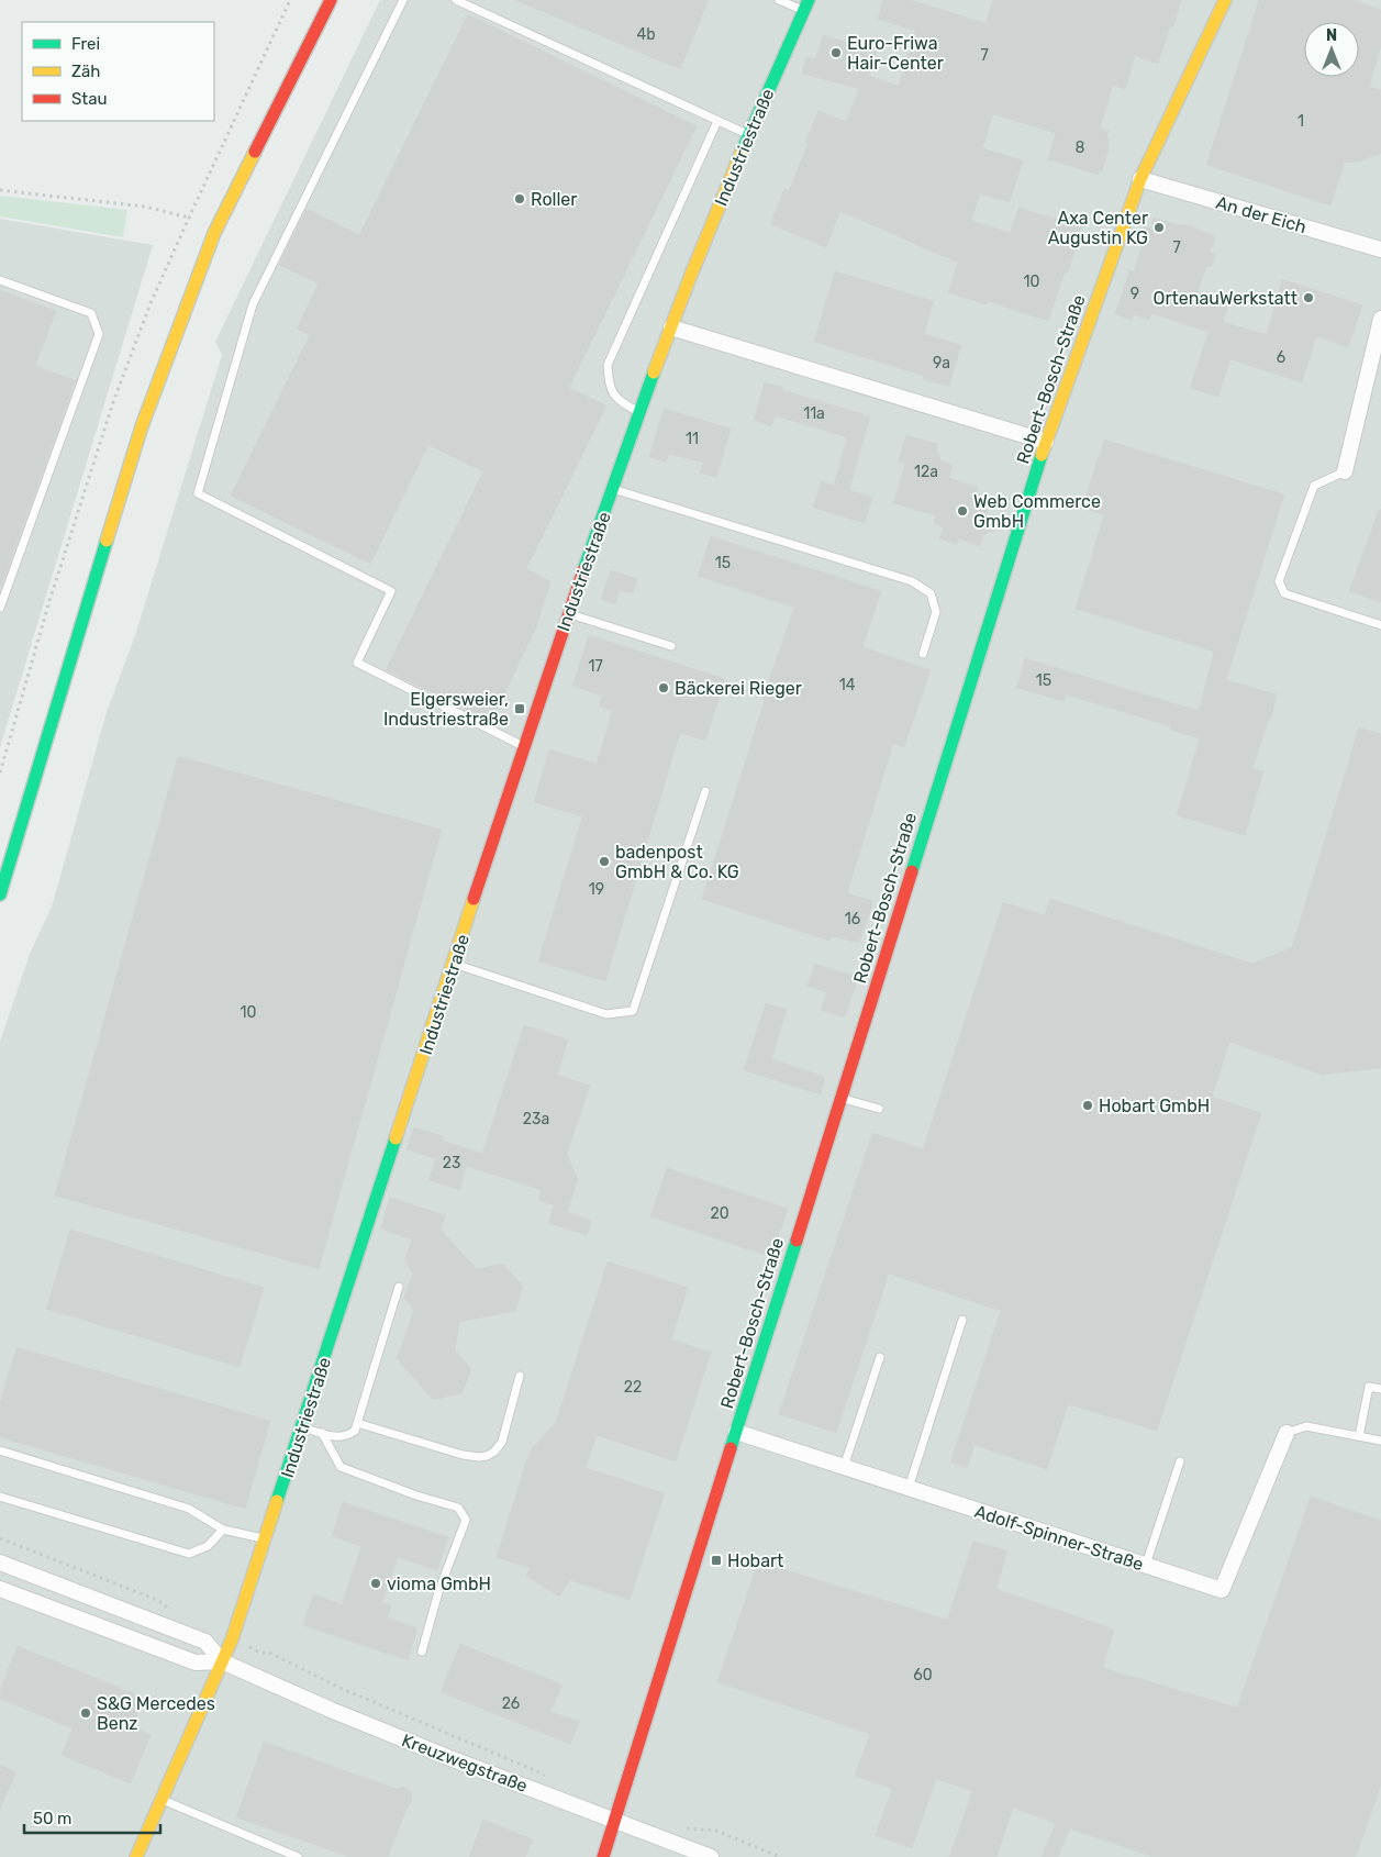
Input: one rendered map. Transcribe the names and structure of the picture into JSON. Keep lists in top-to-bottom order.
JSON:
{
  "streets": {
    "street": [
      "Industriestraße",
      "An der Eich",
      "Robert-Bosch-Straße",
      "Adolf-Spinner-Straße",
      "Kreuzwegstraße"
    ]
  },
  "crossings": [
    ["Industriestraße", "Kreuzwegstraße"],
    ["An der Eich", "Robert-Bosch-Straße"],
    ["Robert-Bosch-Straße", "Adolf-Spinner-Straße"],
    ["Robert-Bosch-Straße", "Kreuzwegstraße"]
  ],
  "places": {
    "other": [
      "Euro-Friwa Hair-Center",
      "Roller",
      "Axa Center Augustin KG",
      "OrtenauWerkstatt",
      "Web Commerce GmbH",
      "Bäckerei Rieger",
      "badenpost GmbH & Co. KG",
      "Hobart GmbH",
      "vioma GmbH",
      "S&G Mercedes Benz"
    ],
    "transit": ["Elgersweier, Industriestraße", "Hobart"]
  },
  "house_numbers": [
    "4b",
    "7",
    "1",
    "8",
    "7",
    "10",
    "9",
    "6",
    "9a",
    "11a",
    "11",
    "12a",
    "15",
    "17",
    "15",
    "14",
    "19",
    "16",
    "10",
    "23a",
    "23",
    "20",
    "22",
    "60",
    "26"
  ],
  "legend": ["Frei", "Zäh", "Stau"],
  "scale_bar": "50 m",
  "north": "top"
}
